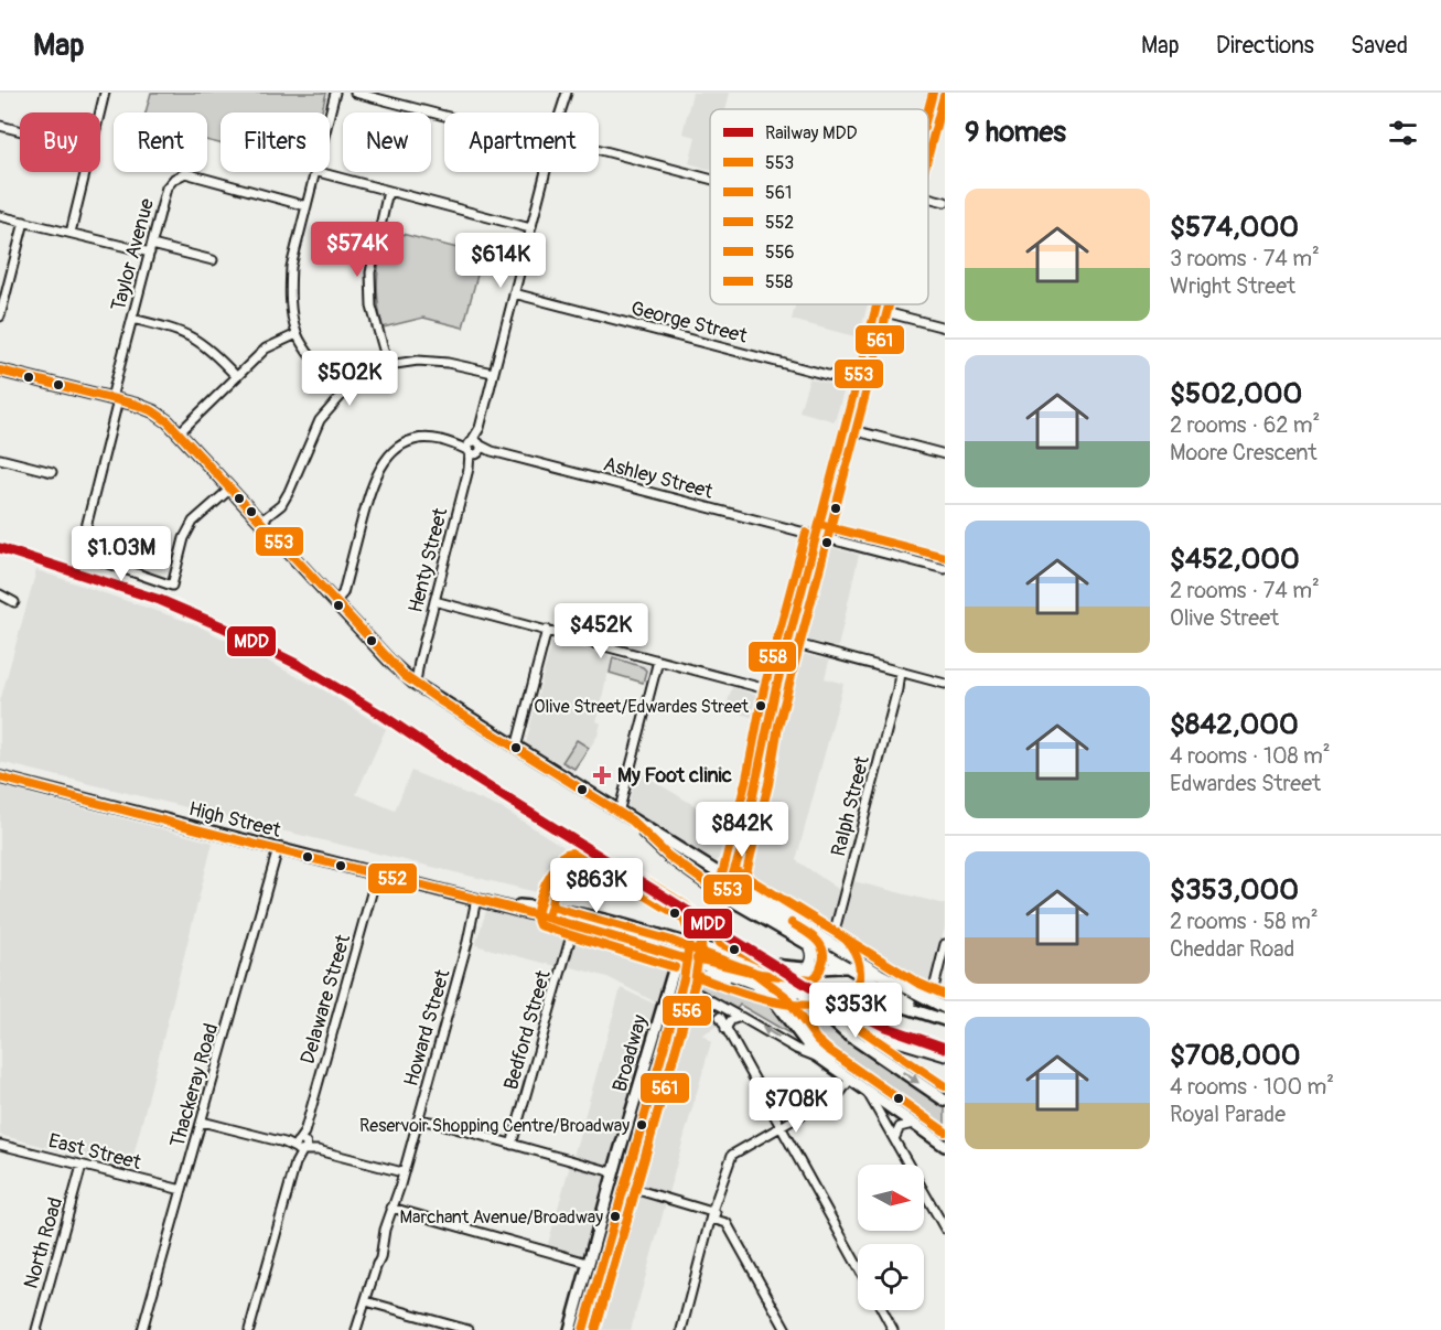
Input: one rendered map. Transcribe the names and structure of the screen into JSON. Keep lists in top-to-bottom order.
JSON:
{
  "streets": {
    "main road": ["High Street", "Broadway"],
    "street": [
      "Taylor Avenue",
      "George Street",
      "Ashley Street",
      "Henty Street",
      "Ralph Street",
      "Delaware Street",
      "Howard Street",
      "Bedford Street",
      "Thackeray Road",
      "East Street",
      "North Road"
    ]
  },
  "crossings": [
    ["George Street", "Henty Street"],
    ["Ashley Street", "Henty Street"],
    ["High Street", "Delaware Street"],
    ["High Street", "Howard Street"],
    ["High Street", "Bedford Street"],
    ["High Street", "Broadway"],
    ["High Street", "Thackeray Road"],
    ["Thackeray Road", "East Street"],
    ["East Street", "North Road"]
  ],
  "places": {
    "other": ["Olive Street/Edwardes Street", "Reservoir Shopping Centre/Broadway", "Marchant Avenue/Broadway"],
    "health": ["My Foot clinic"]
  },
  "lines": [
    "transit line 553",
    "transit line 561",
    "transit line 558",
    "rail line MDD",
    "transit line 552",
    "transit line 556"
  ],
  "legend": [
    "Railway MDD",
    "553",
    "561",
    "552",
    "556",
    "558"
  ],
  "north": "right",
  "page": {
    "header": "Map",
    "nav": ["Map", "Directions", "Saved"],
    "heading": "9 homes",
    "chip": [
      "Buy",
      "Rent",
      "Filters",
      "New",
      "Apartment"
    ],
    "list": [
      {
        "name": "$574,000",
        "note": "3 rooms · 74 m² · Wright Street"
      },
      {
        "name": "$502,000",
        "note": "2 rooms · 62 m² · Moore Crescent"
      },
      {
        "name": "$452,000",
        "note": "2 rooms · 74 m² · Olive Street"
      },
      {
        "name": "$842,000",
        "note": "4 rooms · 108 m² · Edwardes Street"
      },
      {
        "name": "$353,000",
        "note": "2 rooms · 58 m² · Cheddar Road"
      },
      {
        "name": "$708,000",
        "note": "4 rooms · 100 m² · Royal Parade"
      }
    ],
    "price": [
      "$574K",
      "$614K",
      "$502K",
      "$1.03M",
      "$452K",
      "$842K",
      "$863K",
      "$353K",
      "$708K"
    ]
  }
}
